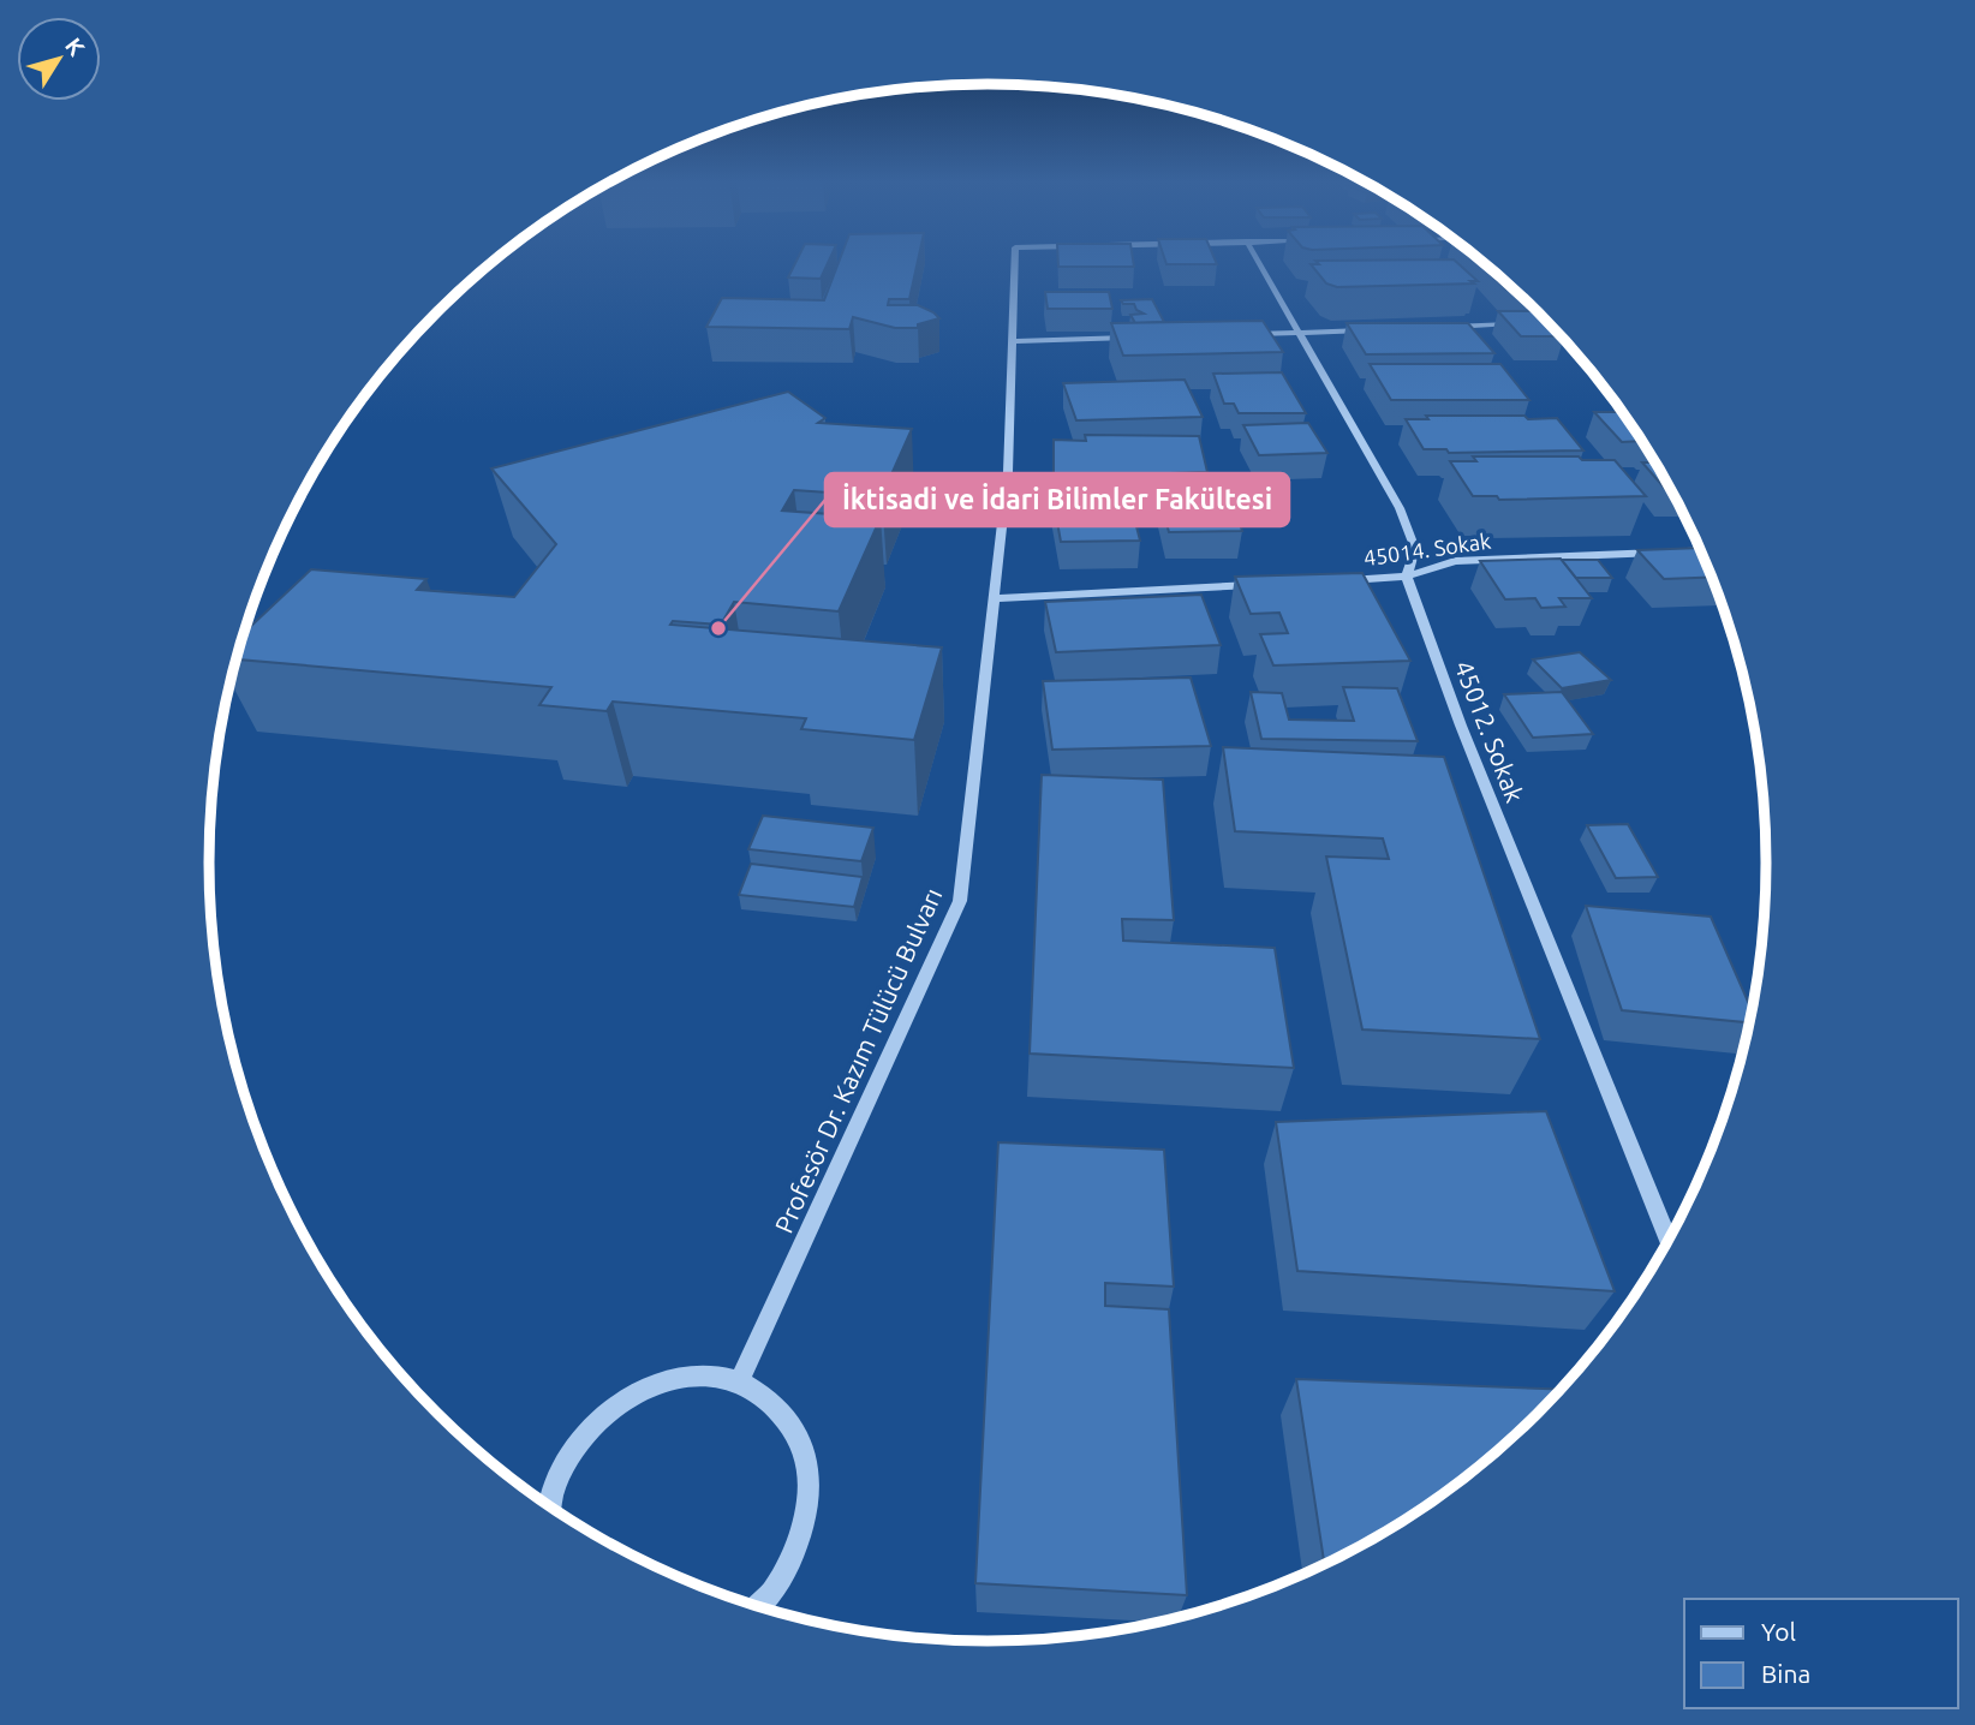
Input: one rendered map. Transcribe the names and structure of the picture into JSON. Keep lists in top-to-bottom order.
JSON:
{
  "streets": {
    "street": ["45014. Sokak", "45012. Sokak", "Profesör Dr. Kazım Tülücü Bulvarı"]
  },
  "crossings": [
    ["45014. Sokak", "45012. Sokak"]
  ],
  "places": ["İktisadi ve İdari Bilimler Fakültesi"],
  "legend": ["Yol", "Bina"],
  "north": "top right"
}
